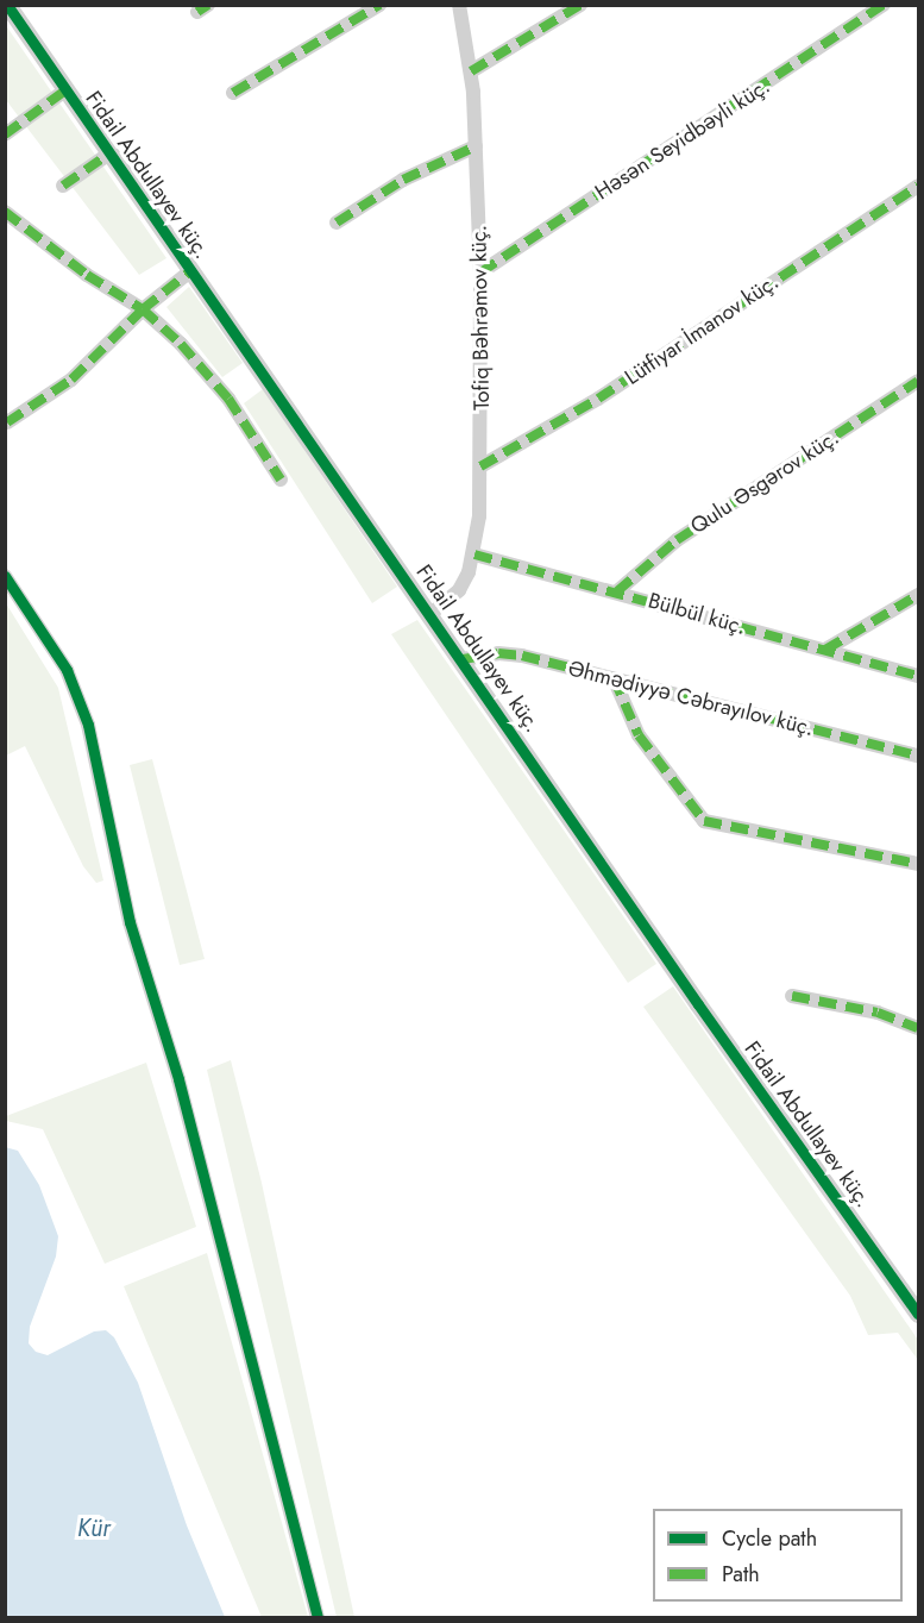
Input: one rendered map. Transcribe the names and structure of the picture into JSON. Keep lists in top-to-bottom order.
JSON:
{
  "streets": {
    "street": [
      "Həsən Seyidbəyli küç.",
      "Fidail Abdullayev küç.",
      "Tofiq Bəhrəmov küç.",
      "Lütfiyar İmanov küç.",
      "Qulu Əsgərov küç.",
      "Bülbül küç.",
      "Əhmədiyyə Cəbrayılov küç."
    ]
  },
  "crossings": [
    ["Həsən Seyidbəyli küç.", "Tofiq Bəhrəmov küç."],
    ["Fidail Abdullayev küç.", "Tofiq Bəhrəmov küç."],
    ["Fidail Abdullayev küç.", "Əhmədiyyə Cəbrayılov küç."],
    ["Tofiq Bəhrəmov küç.", "Lütfiyar İmanov küç."],
    ["Tofiq Bəhrəmov küç.", "Bülbül küç."],
    ["Qulu Əsgərov küç.", "Bülbül küç."]
  ],
  "water": ["Kür"],
  "legend": ["Cycle path", "Path"]
}
